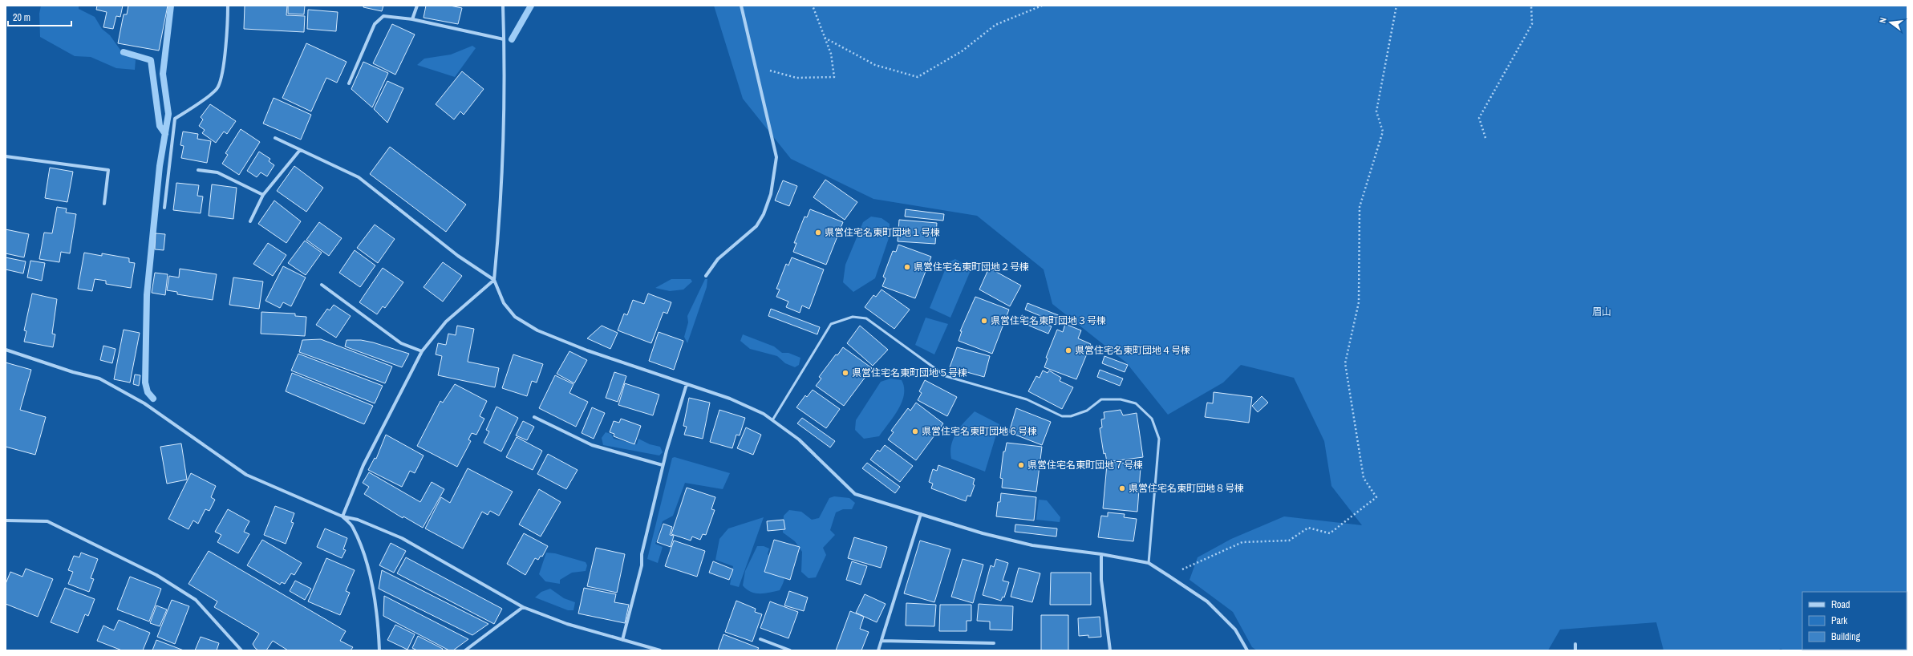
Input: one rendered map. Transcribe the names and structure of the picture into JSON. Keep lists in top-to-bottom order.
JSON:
{
  "parks": ["眉山"],
  "places": [
    "県営住宅名東町団地１号棟",
    "県営住宅名東町団地２号棟",
    "県営住宅名東町団地３号棟",
    "県営住宅名東町団地４号棟",
    "県営住宅名東町団地５号棟",
    "県営住宅名東町団地６号棟",
    "県営住宅名東町団地７号棟",
    "県営住宅名東町団地８号棟"
  ],
  "legend": ["Road", "Park", "Building"],
  "scale_bar": "20 m",
  "north": "left"
}
